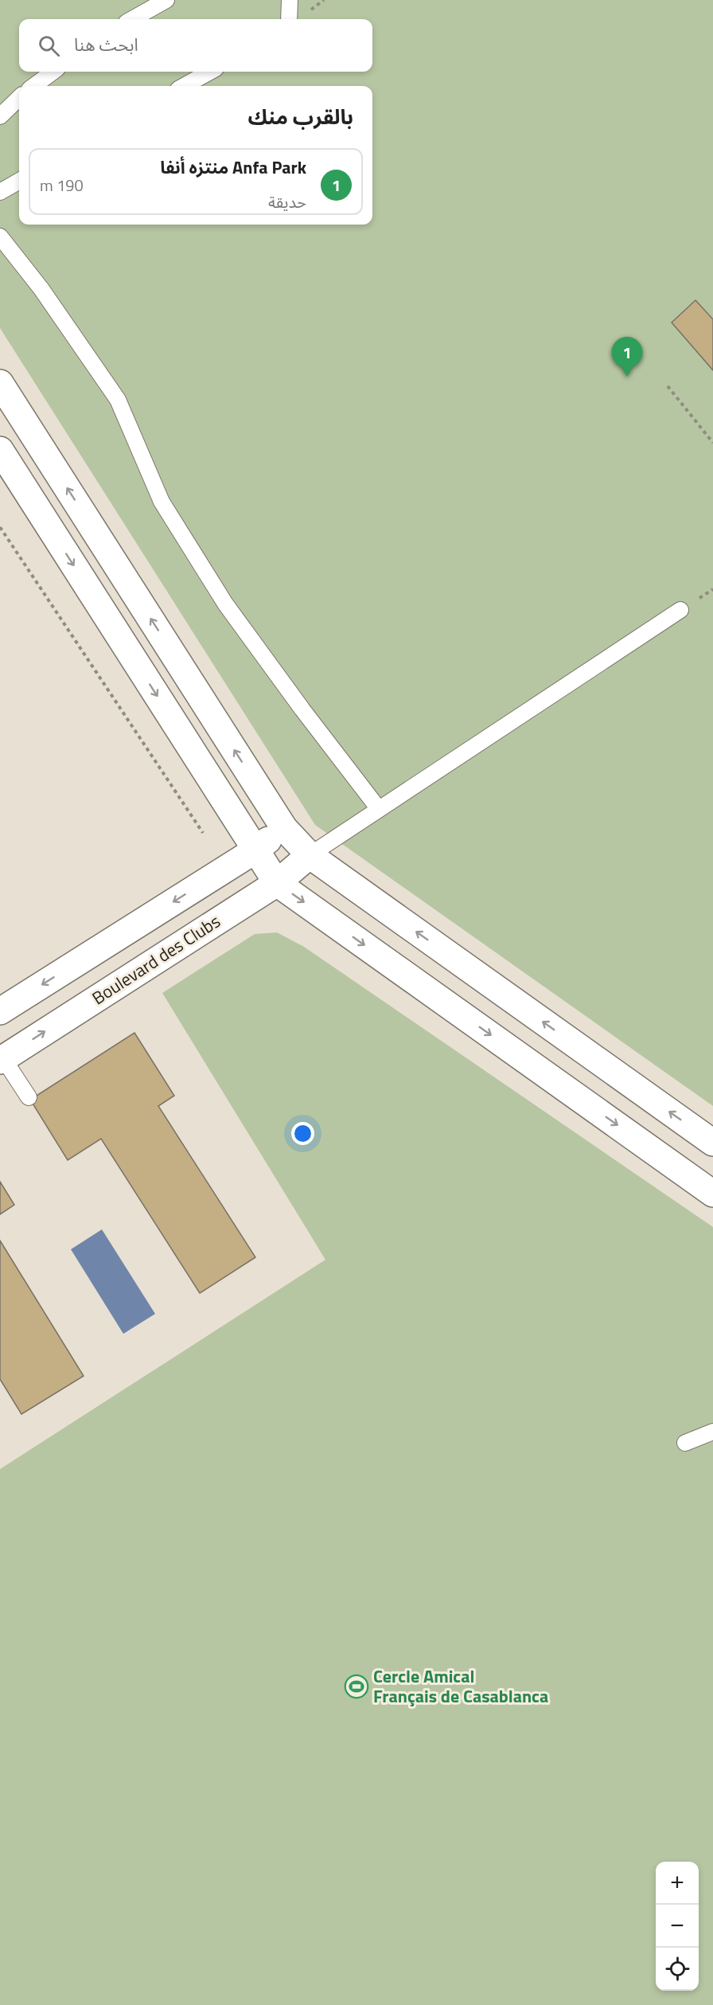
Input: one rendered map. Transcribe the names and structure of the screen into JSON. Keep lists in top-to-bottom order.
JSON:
{
  "streets": {
    "street": ["Boulevard des Clubs"]
  },
  "places": {
    "sports": ["Cercle Amical Français de Casablanca"]
  },
  "page": {
    "search": "ابحث هنا",
    "heading": "بالقرب منك",
    "list": [
      {
        "mark": "1",
        "name": "Anfa Park منتزه أنفا",
        "note": "حديقة",
        "value": "190 m"
      }
    ],
    "pins": "1",
    "map_buttons": ["+", "−"]
  }
}
